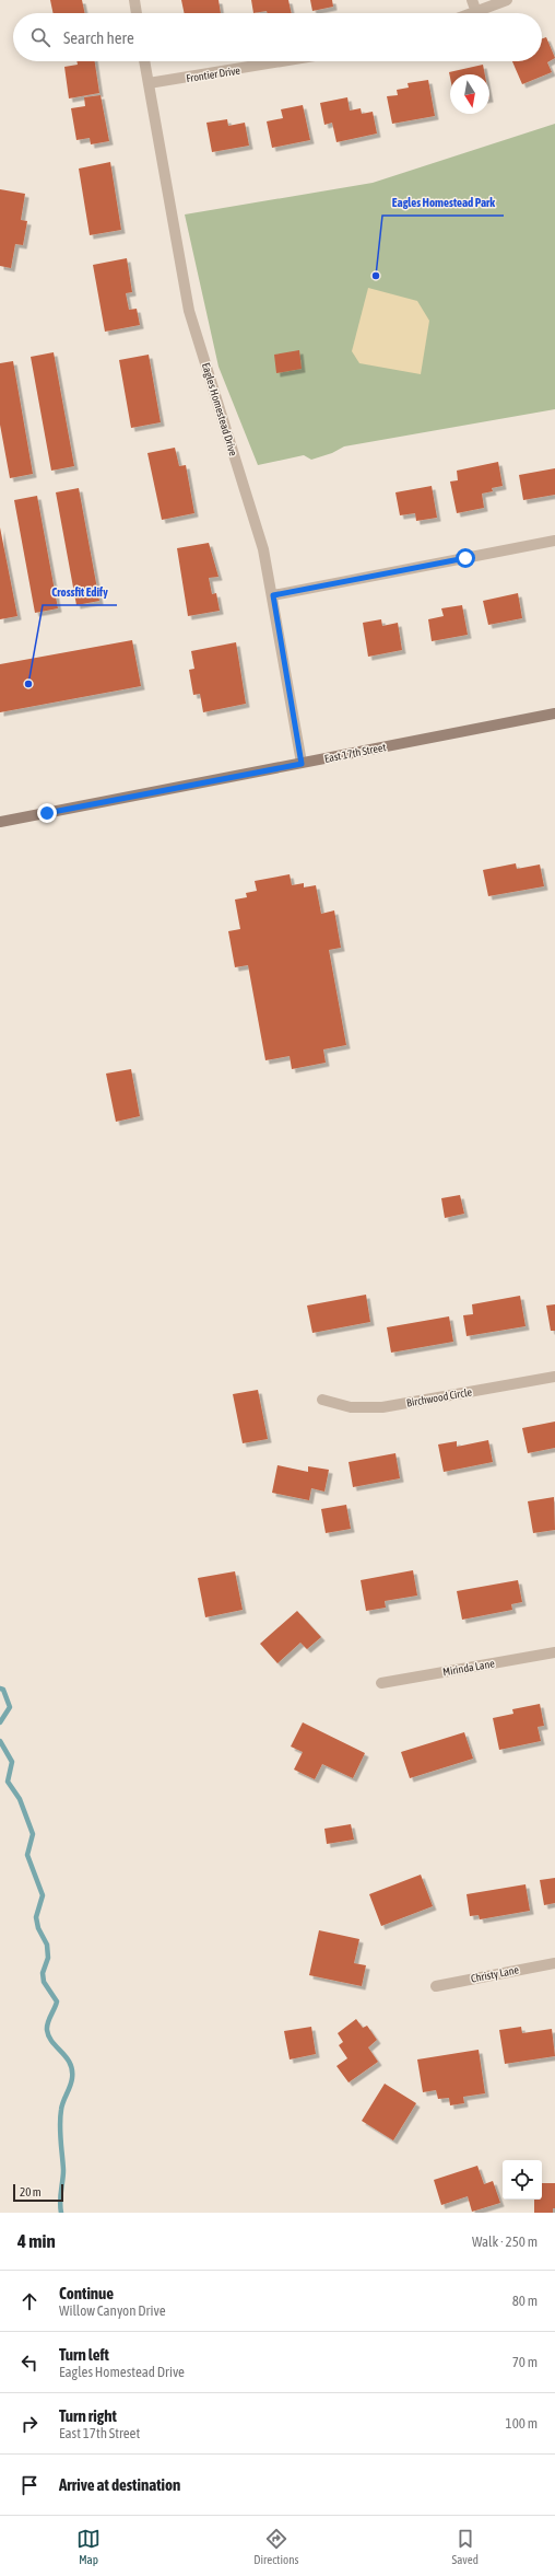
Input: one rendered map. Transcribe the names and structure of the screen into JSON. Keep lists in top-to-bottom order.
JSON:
{
  "streets": {
    "main road": ["East 17th Street"],
    "street": [
      "Frontier Drive",
      "Eagles Homestead Drive",
      "Birchwood Circle",
      "Mirinda Lane",
      "Christy Lane"
    ]
  },
  "crossings": [
    ["Frontier Drive", "Eagles Homestead Drive"],
    ["Eagles Homestead Drive", "East 17th Street"]
  ],
  "places": ["Eagles Homestead Park", "Crossfit Edify"],
  "scale_bar": "20 m",
  "north": "bottom",
  "page": {
    "search": "Search here",
    "scale": "20 m",
    "heading": ["4 min", "Walk · 250 m"],
    "list": [
      ["Continue", "Willow Canyon Drive", "80 m"],
      ["Turn left", "Eagles Homestead Drive", "70 m"],
      ["Turn right", "East 17th Street", "100 m"],
      "Arrive at destination"
    ],
    "nav": ["Map", "Directions", "Saved"]
  }
}
